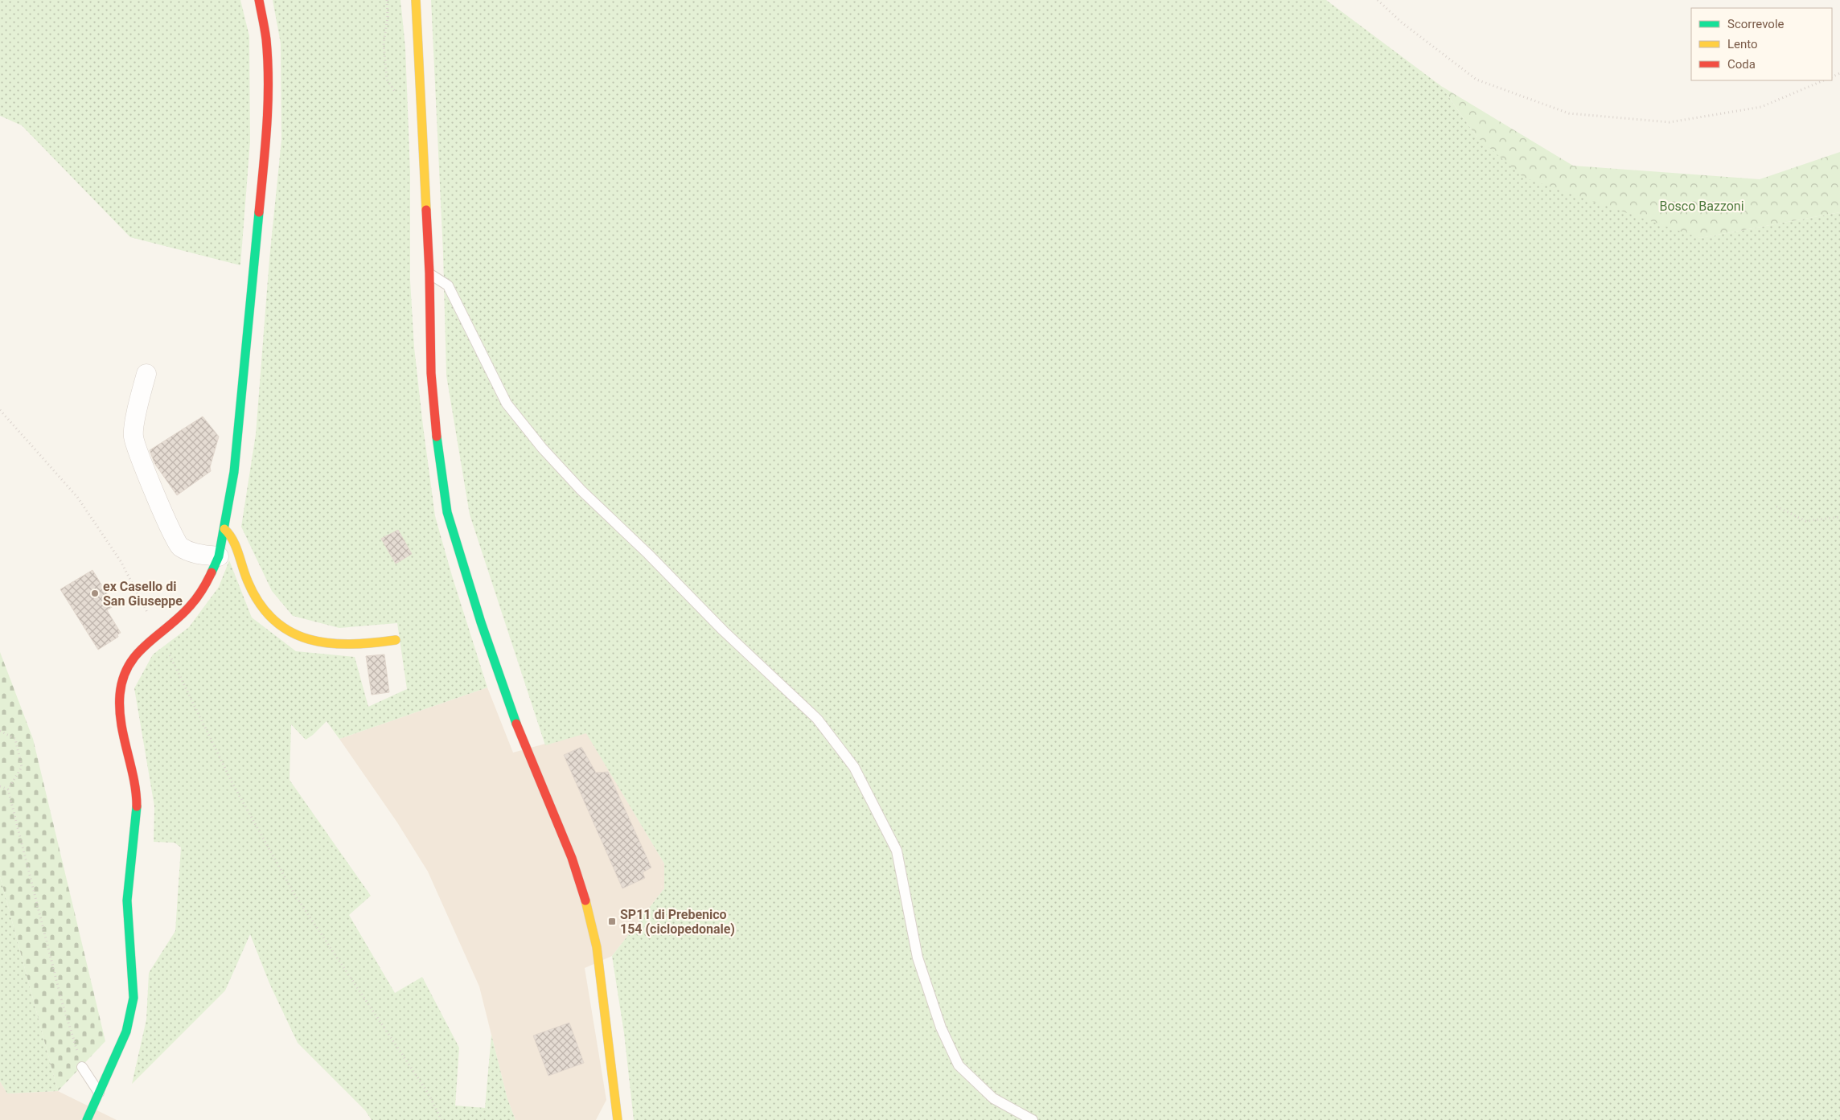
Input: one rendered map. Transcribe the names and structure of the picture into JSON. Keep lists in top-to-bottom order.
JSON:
{
  "parks": ["Bosco Bazzoni"],
  "places": {
    "other": ["ex Casello di San Giuseppe"],
    "transit": ["SP11 di Prebenico 154 (ciclopedonale)"]
  },
  "legend": ["Scorrevole", "Lento", "Coda"]
}
